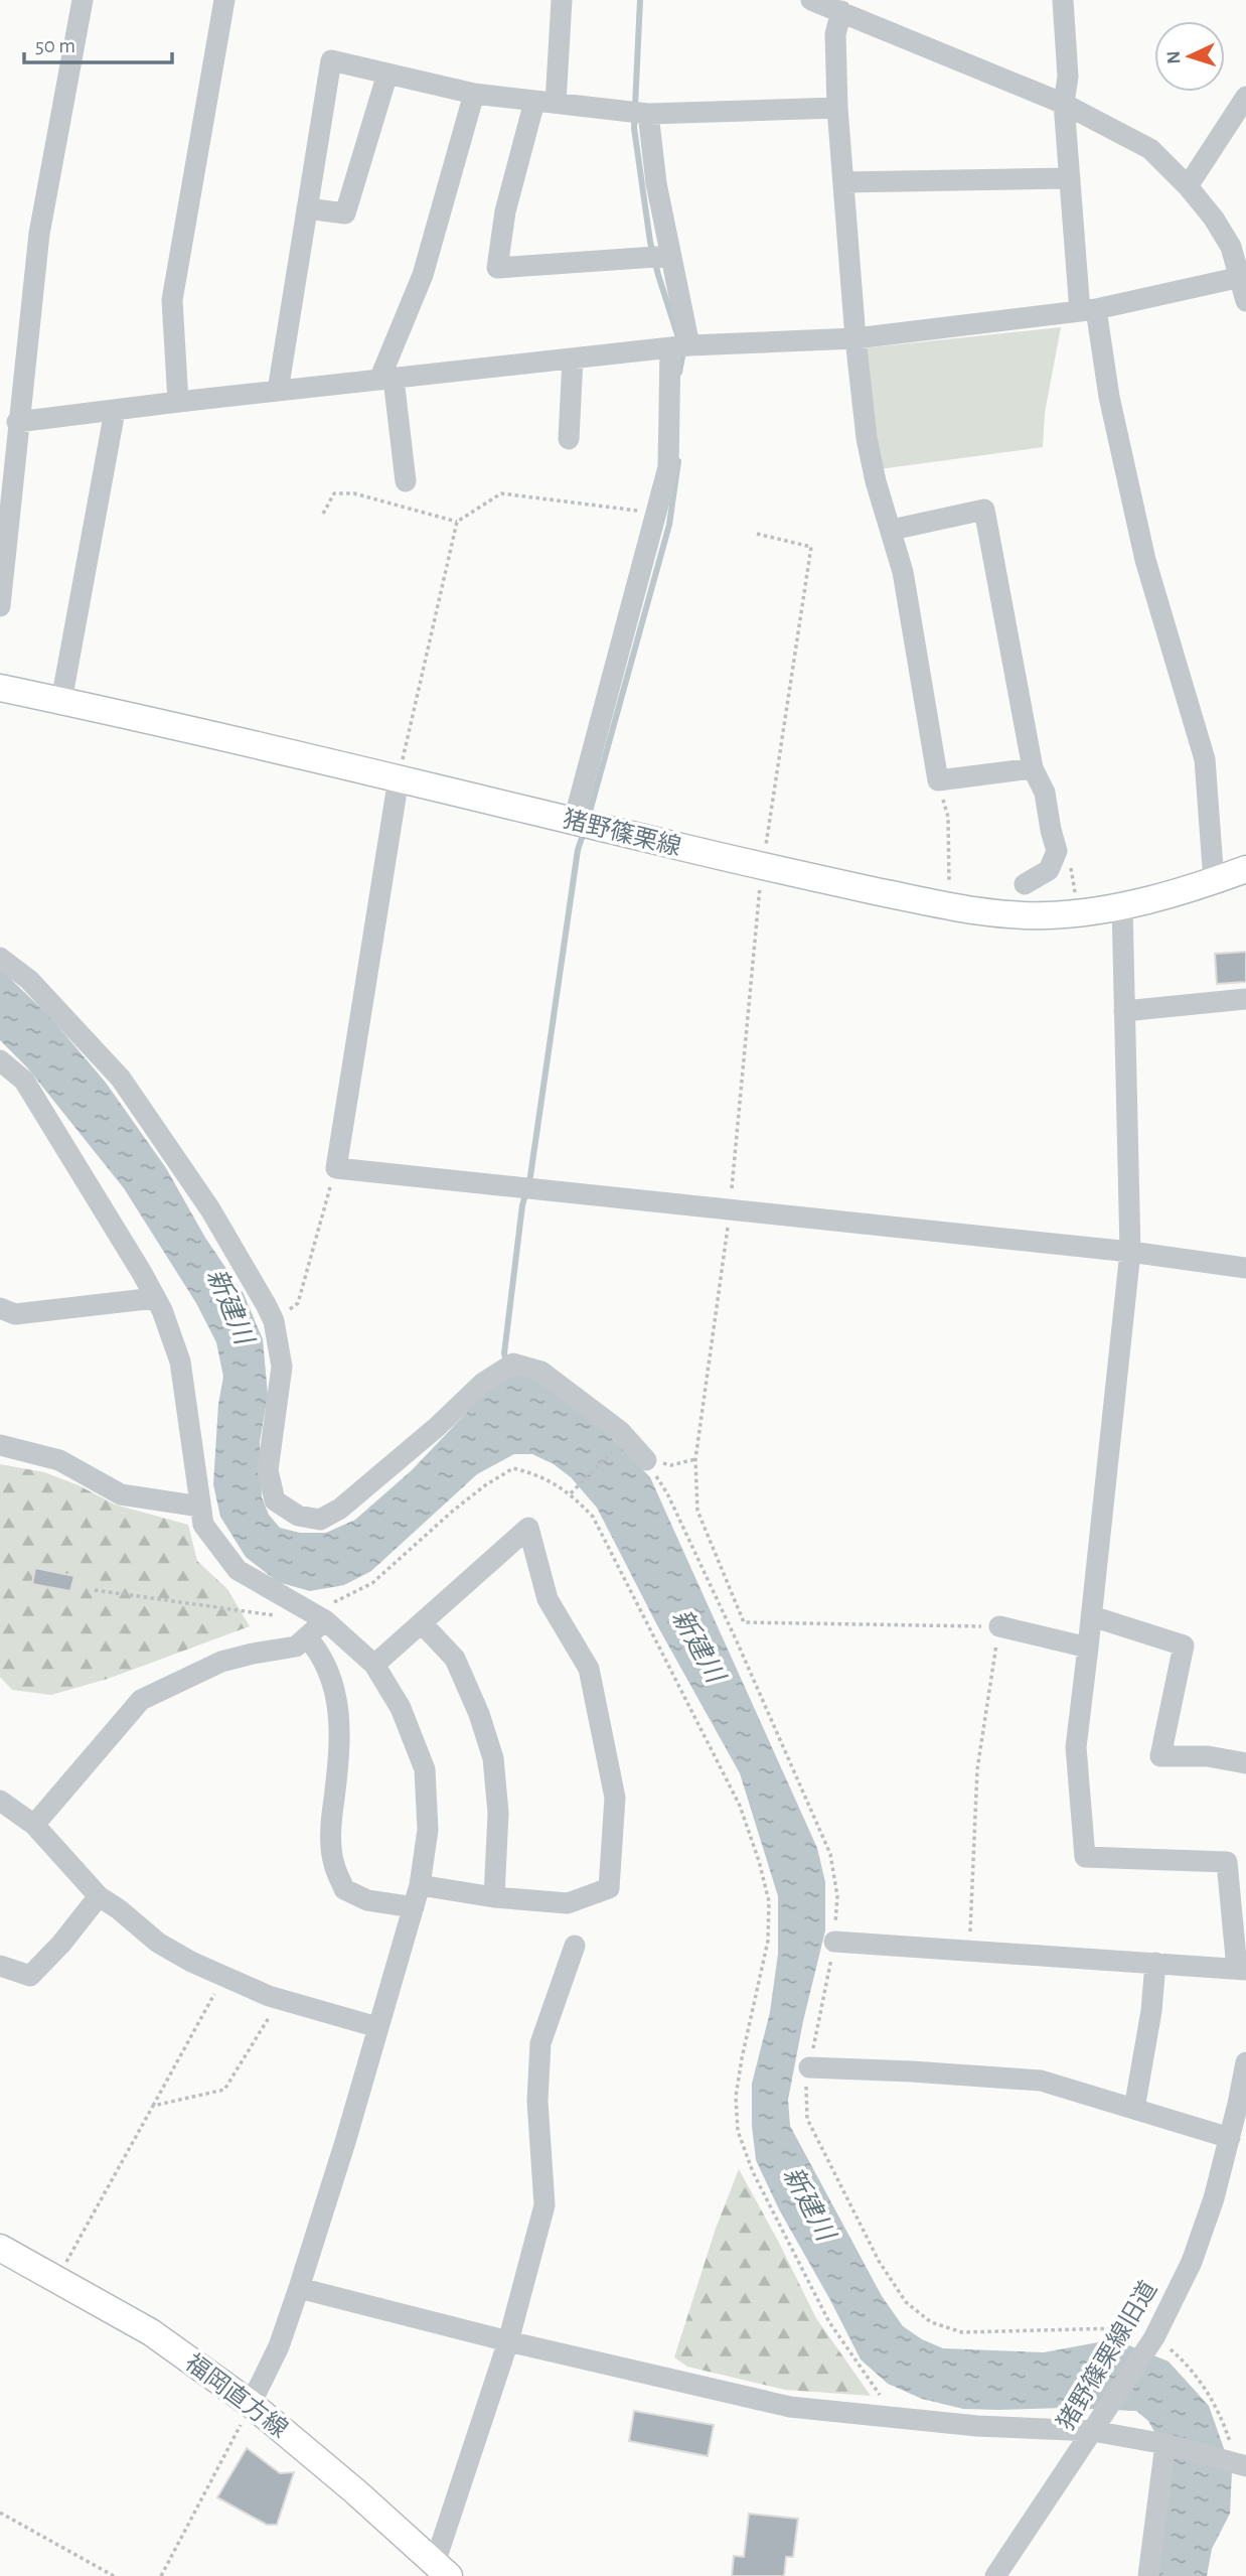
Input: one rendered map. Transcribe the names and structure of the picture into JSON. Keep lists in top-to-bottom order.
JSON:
{
  "streets": {
    "main road": ["猪野篠栗線", "福岡直方線"],
    "street": ["猪野篠栗線旧道"]
  },
  "water": ["新建川"],
  "scale_bar": "50 m",
  "north": "left"
}
